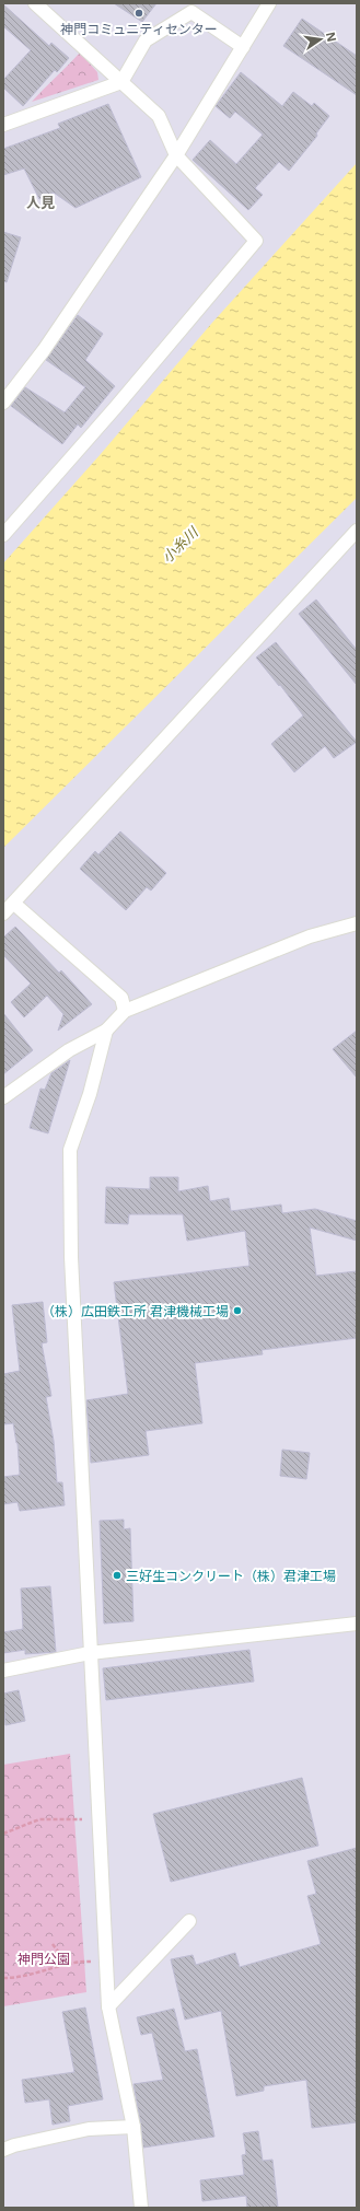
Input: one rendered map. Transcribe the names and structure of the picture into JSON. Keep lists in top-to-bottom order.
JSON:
{
  "districts": ["人見"],
  "water": ["小糸川"],
  "parks": ["神門公園"],
  "places": ["神門コミュニティセンター", "（株）広田鉄工所 君津機械工場", "三好生コンクリート（株）君津工場"],
  "north": "right"
}
